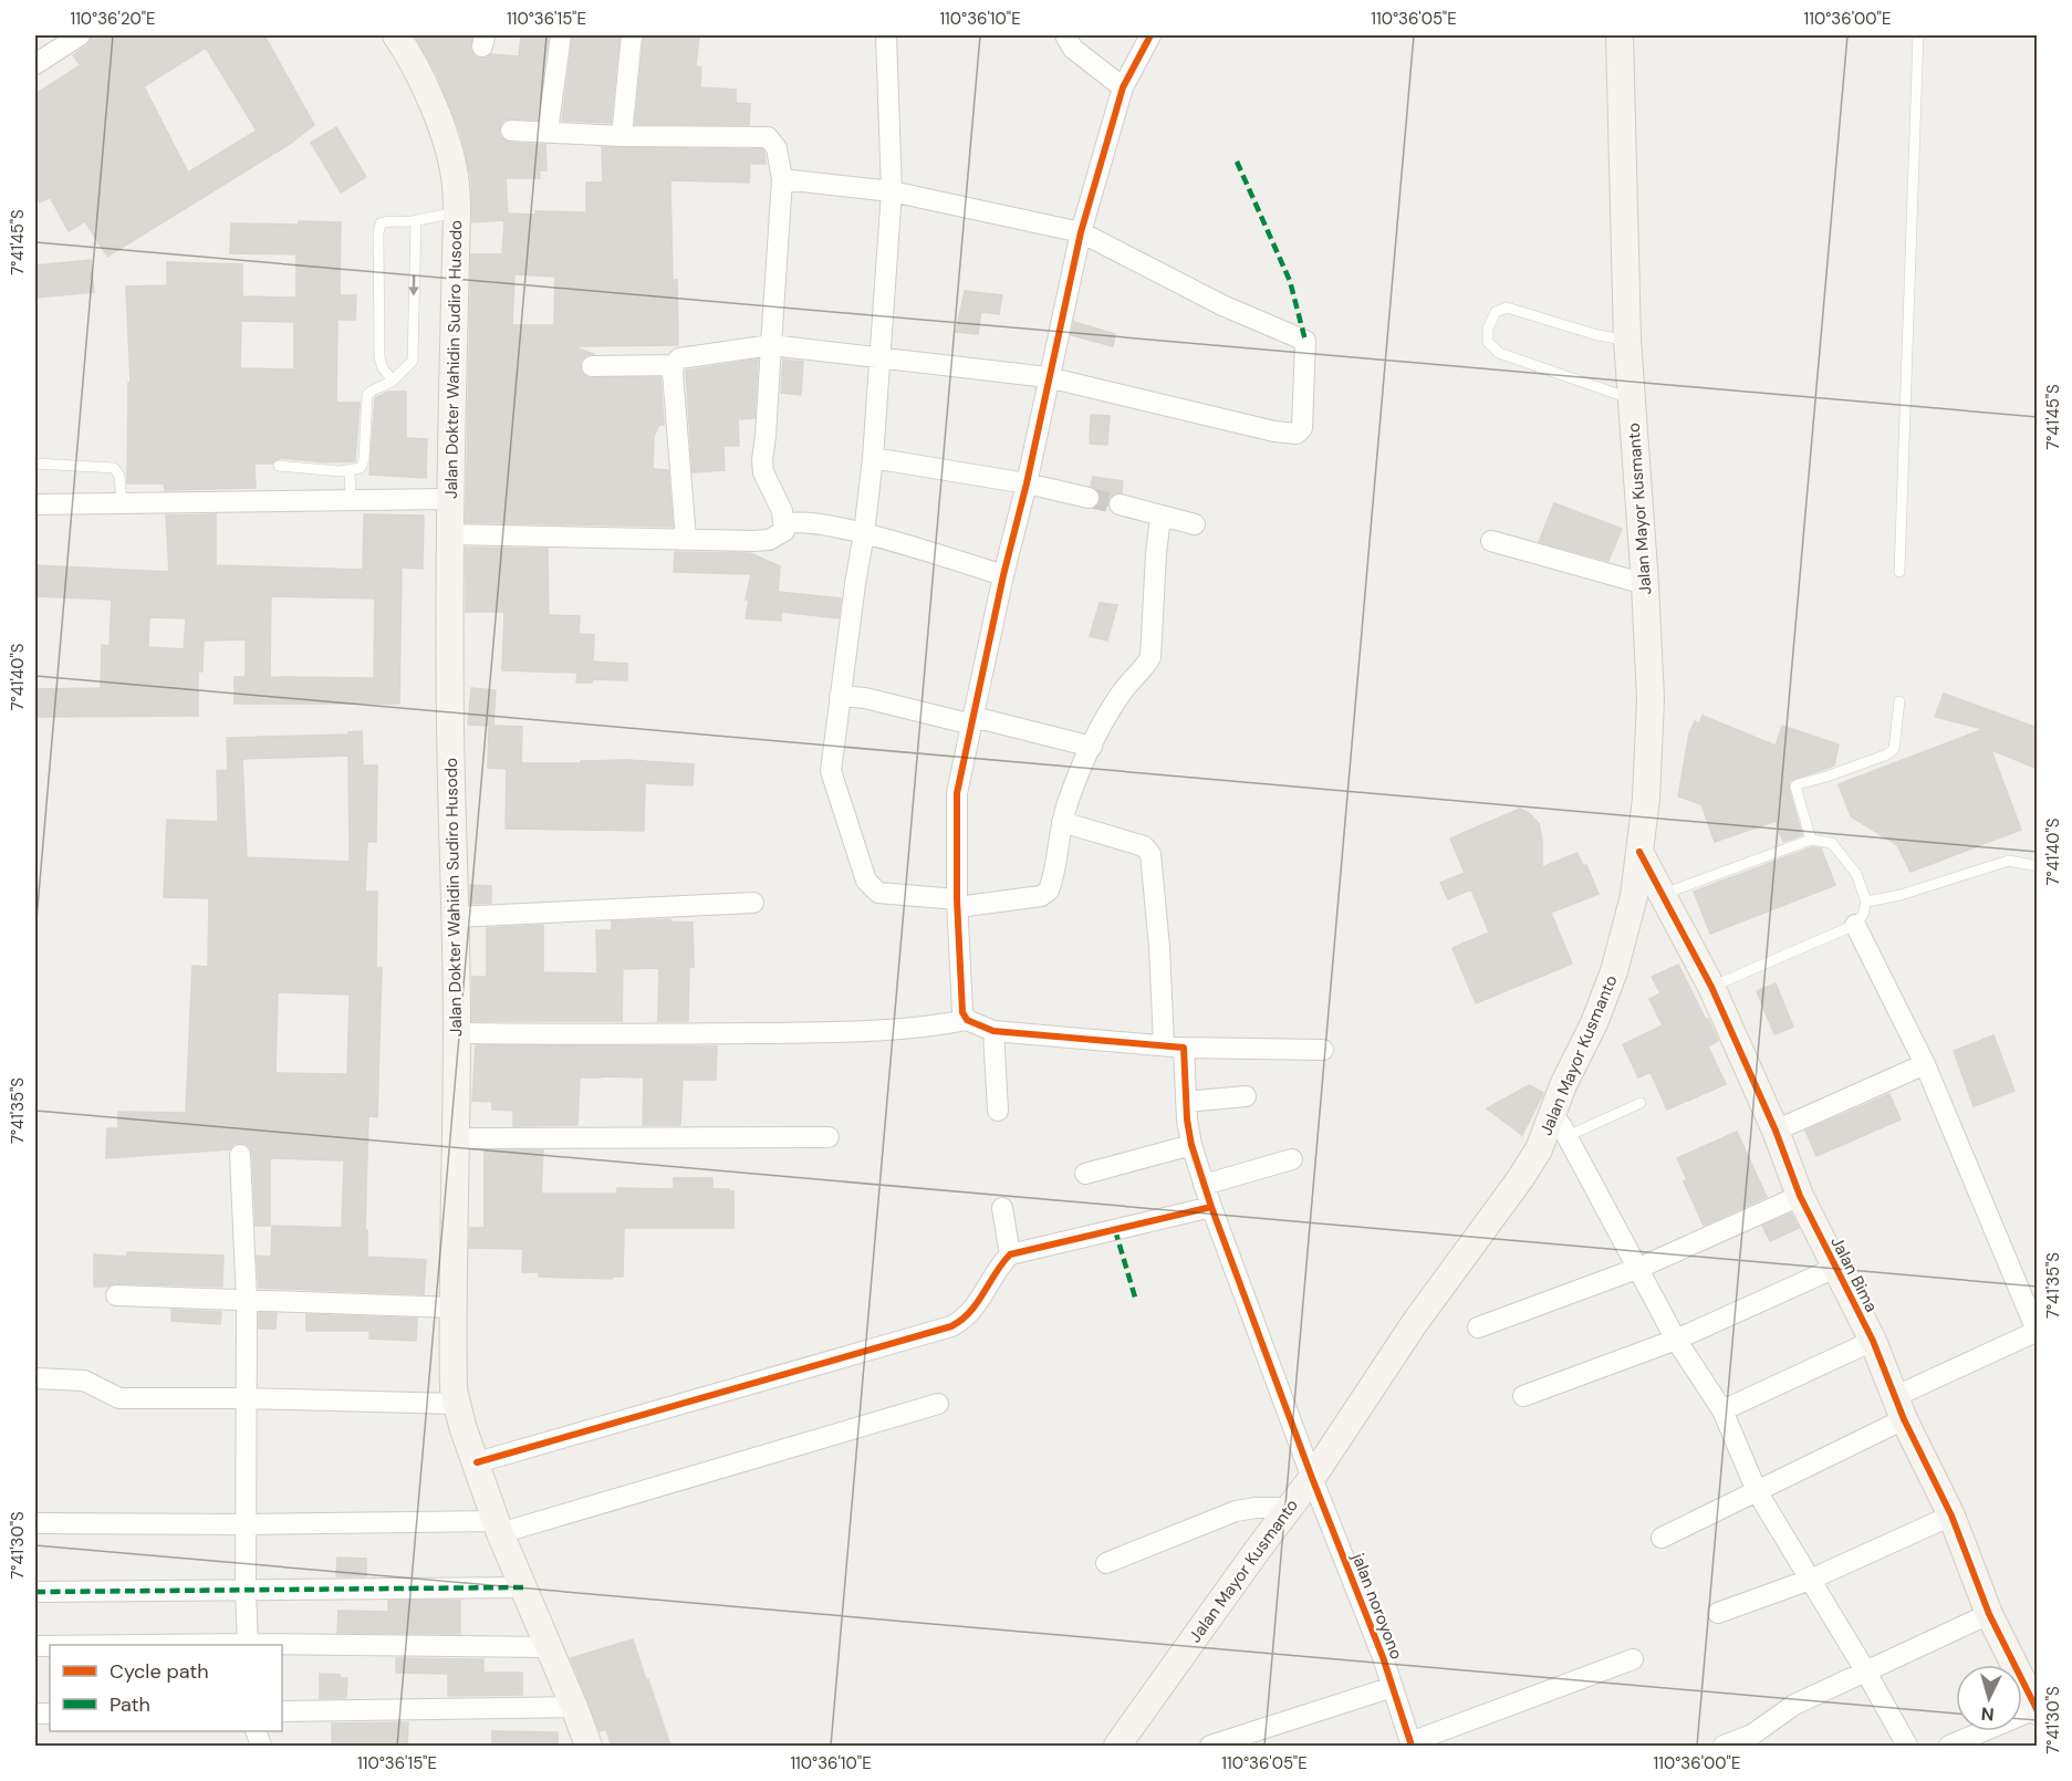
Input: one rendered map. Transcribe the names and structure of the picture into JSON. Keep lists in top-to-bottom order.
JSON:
{
  "streets": {
    "main road": ["Jalan Dokter Wahidin Sudiro Husodo", "Jalan Mayor Kusmanto", "Jalan Bima"],
    "street": ["jalan noroyono"]
  },
  "crossings": [
    ["Jalan Mayor Kusmanto", "Jalan Bima"],
    ["Jalan Mayor Kusmanto", "jalan noroyono"]
  ],
  "legend": ["Cycle path", "Path"],
  "north": "bottom",
  "coordinates": [
    "110°36'20\"E",
    "110°36'15\"E",
    "110°36'10\"E",
    "110°36'05\"E",
    "110°36'00\"E",
    "7°41'45\"S",
    "7°41'40\"S",
    "7°41'35\"S",
    "7°41'30\"S"
  ]
}
